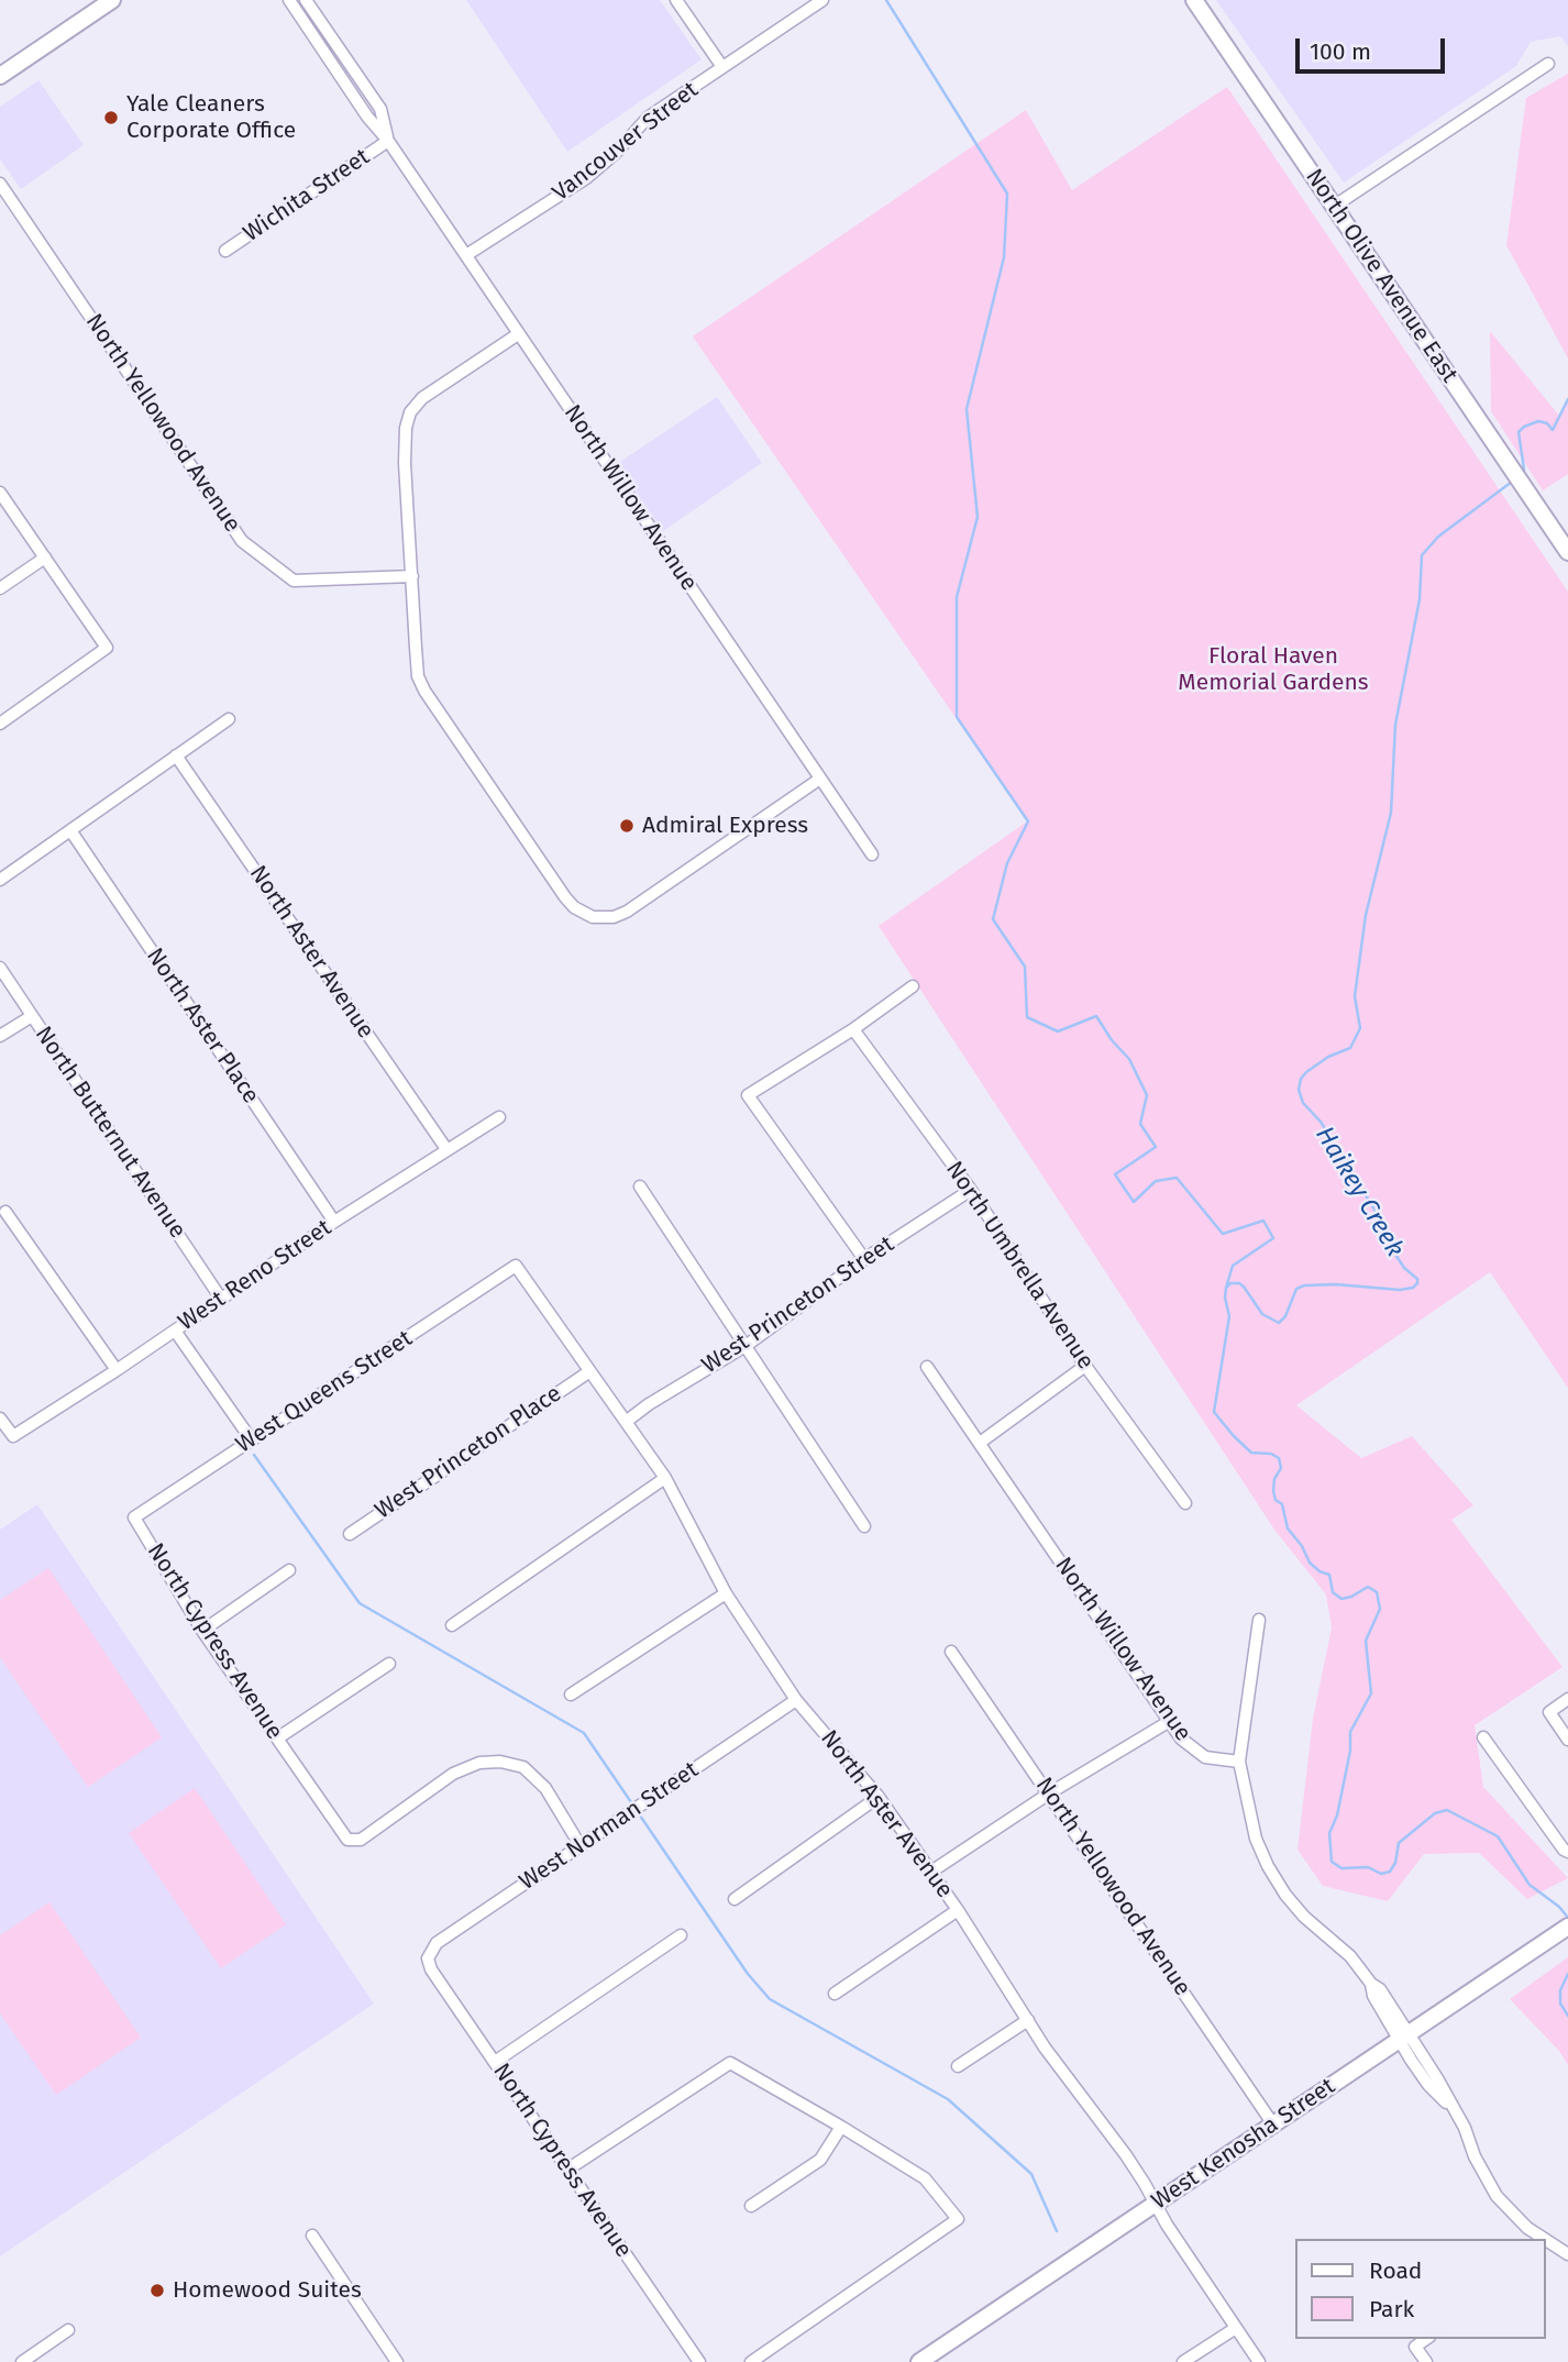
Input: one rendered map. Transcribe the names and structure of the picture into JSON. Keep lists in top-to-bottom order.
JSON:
{
  "streets": {
    "main road": ["North Olive Avenue East", "West Kenosha Street"],
    "street": [
      "Vancouver Street",
      "Wichita Street",
      "North Yellowood Avenue",
      "North Willow Avenue",
      "North Aster Avenue",
      "North Aster Place",
      "North Butternut Avenue",
      "North Umbrella Avenue",
      "West Reno Street",
      "West Princeton Street",
      "West Queens Street",
      "West Princeton Place",
      "North Cypress Avenue",
      "West Norman Street"
    ]
  },
  "crossings": [
    ["Vancouver Street", "North Willow Avenue"],
    ["Wichita Street", "North Willow Avenue"],
    ["North Yellowood Avenue", "West Kenosha Street"],
    ["North Aster Avenue", "West Reno Street"],
    ["North Aster Avenue", "West Princeton Street"],
    ["North Aster Avenue", "West Queens Street"],
    ["North Aster Avenue", "West Princeton Place"],
    ["North Aster Avenue", "West Norman Street"],
    ["North Aster Avenue", "West Kenosha Street"],
    ["North Aster Place", "West Reno Street"],
    ["North Butternut Avenue", "West Reno Street"],
    ["North Umbrella Avenue", "West Princeton Street"],
    ["West Queens Street", "North Cypress Avenue"],
    ["North Cypress Avenue", "West Norman Street"]
  ],
  "water": ["Haikey Creek"],
  "parks": ["Floral Haven Memorial Gardens"],
  "places": ["Yale Cleaners Corporate Office", "Admiral Express", "Homewood Suites"],
  "legend": ["Road", "Park"],
  "scale_bar": "100 m"
}
